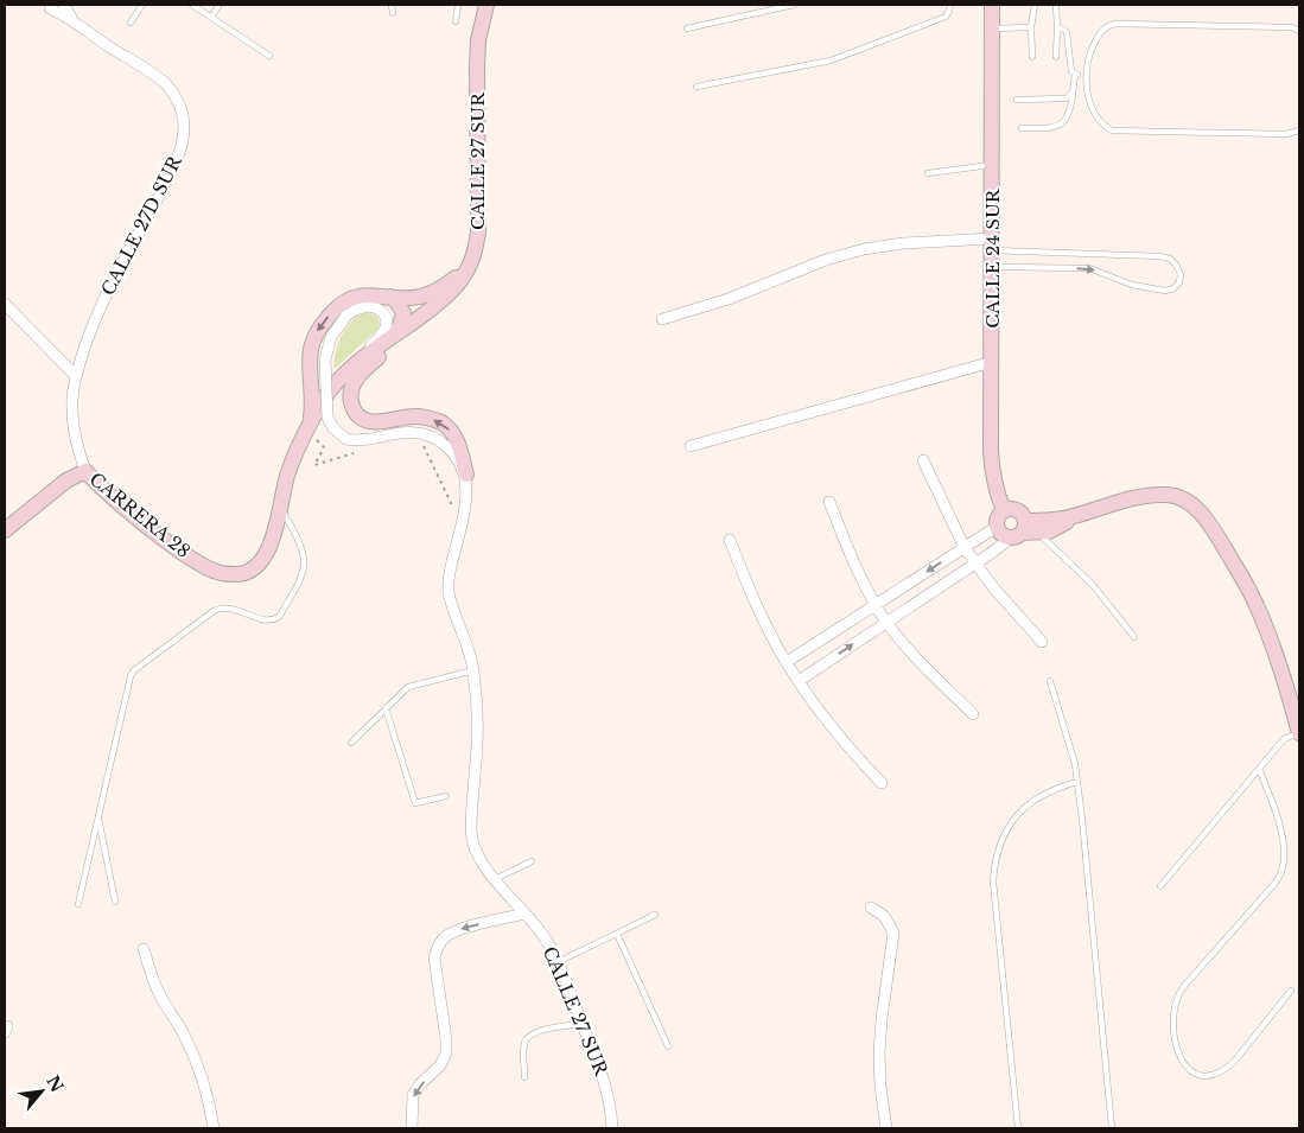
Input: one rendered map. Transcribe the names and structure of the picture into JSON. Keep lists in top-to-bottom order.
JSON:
{
  "streets": {
    "street": [
      "CALLE 27 SUR",
      "CALLE 27D SUR",
      "CALLE 24 SUR",
      "CARRERA 28"
    ]
  },
  "crossings": [
    ["CALLE 27 SUR", "CARRERA 28"],
    ["CALLE 27D SUR", "CARRERA 28"]
  ],
  "north": "top right"
}
